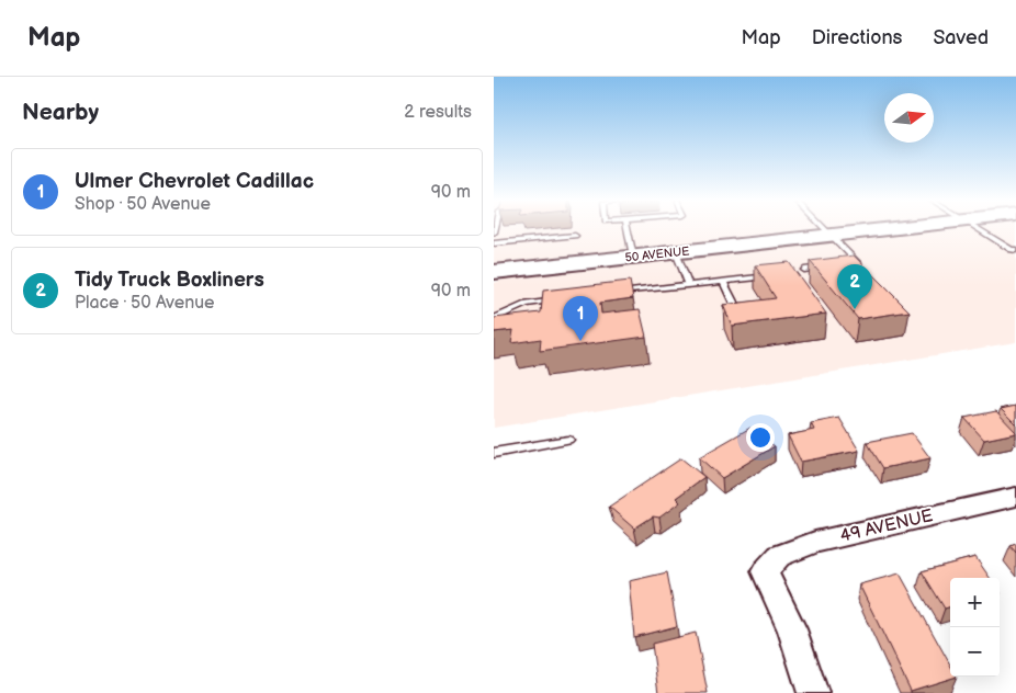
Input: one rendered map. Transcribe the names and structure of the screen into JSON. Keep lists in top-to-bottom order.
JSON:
{
  "streets": {
    "main road": ["50 AVENUE"],
    "street": ["49 AVENUE"]
  },
  "north": "right",
  "page": {
    "header": "Map",
    "nav": ["Map", "Directions", "Saved"],
    "heading": ["Nearby", "2 results"],
    "list": [
      {
        "mark": "1",
        "name": "Ulmer Chevrolet Cadillac",
        "note": "Shop · 50 Avenue",
        "value": "90 m"
      },
      {
        "mark": "2",
        "name": "Tidy Truck Boxliners",
        "note": "Place · 50 Avenue",
        "value": "90 m"
      }
    ],
    "pins": ["2", "1"],
    "map_buttons": ["+", "−"]
  }
}
